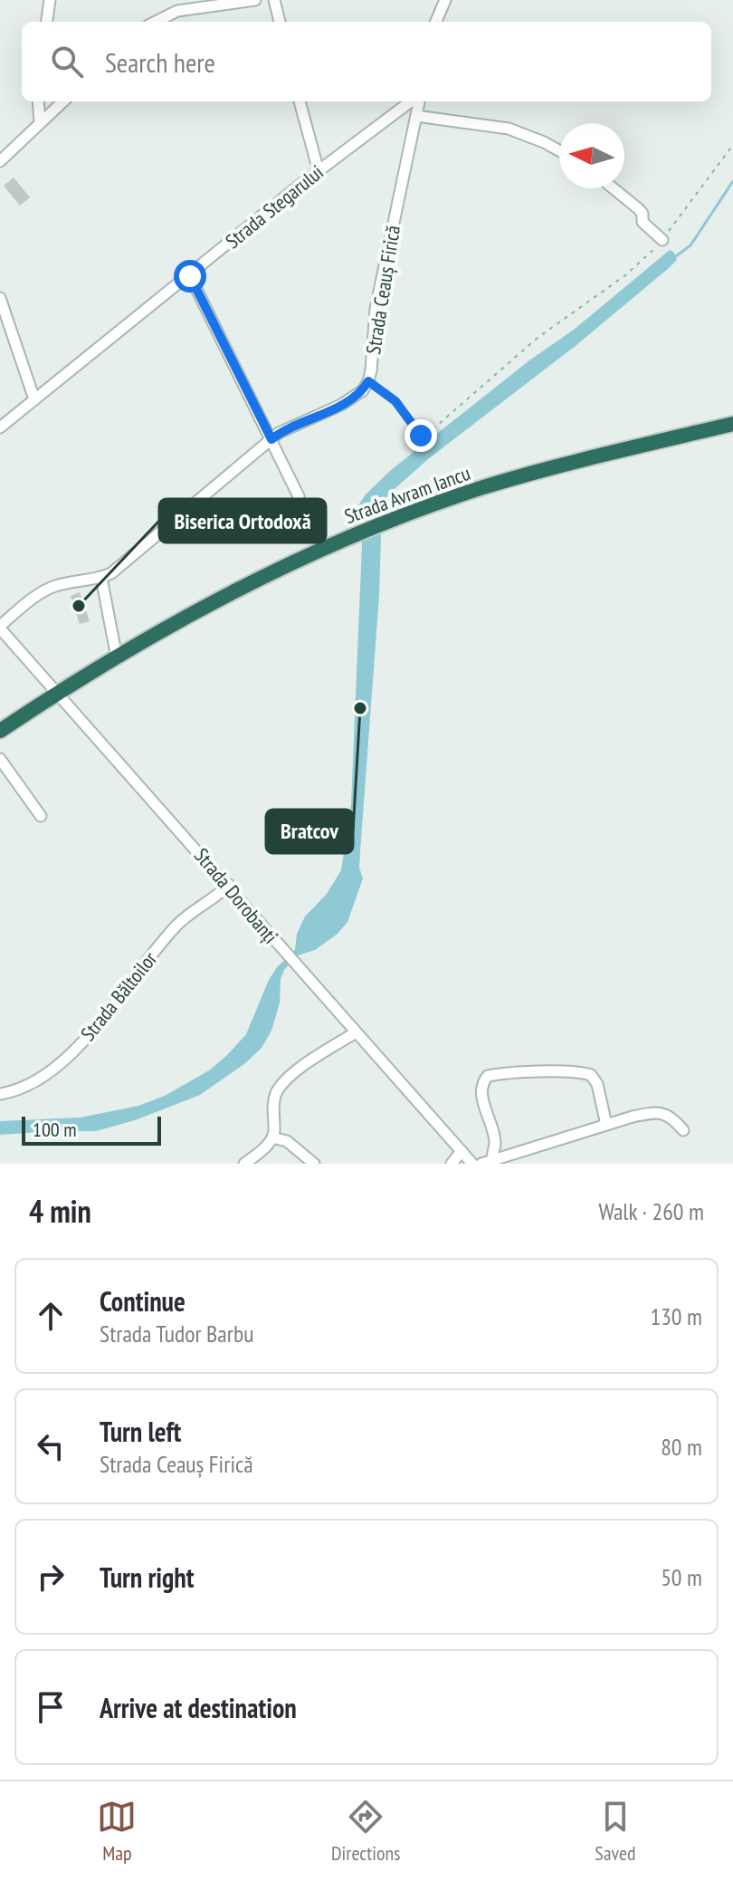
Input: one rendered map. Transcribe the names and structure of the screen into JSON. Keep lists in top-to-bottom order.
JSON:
{
  "streets": {
    "highway": ["Strada Avram Iancu"],
    "street": [
      "Strada Stegarului",
      "Strada Ceauș Firică",
      "Strada Dorobanți",
      "Strada Băltoilor"
    ]
  },
  "crossings": [
    ["Strada Ceauș Firică", "Strada Dorobanți"],
    ["Strada Avram Iancu", "Strada Dorobanți"],
    ["Strada Dorobanți", "Strada Băltoilor"]
  ],
  "places": ["Biserica Ortodoxă", "Bratcov"],
  "scale_bar": "100 m",
  "north": "left",
  "page": {
    "search": "Search here",
    "scale": "100 m",
    "heading": ["4 min", "Walk · 260 m"],
    "list": [
      ["Continue", "Strada Tudor Barbu", "130 m"],
      ["Turn left", "Strada Ceauș Firică", "80 m"],
      ["Turn right", "50 m"],
      "Arrive at destination"
    ],
    "nav": ["Map", "Directions", "Saved"]
  }
}
